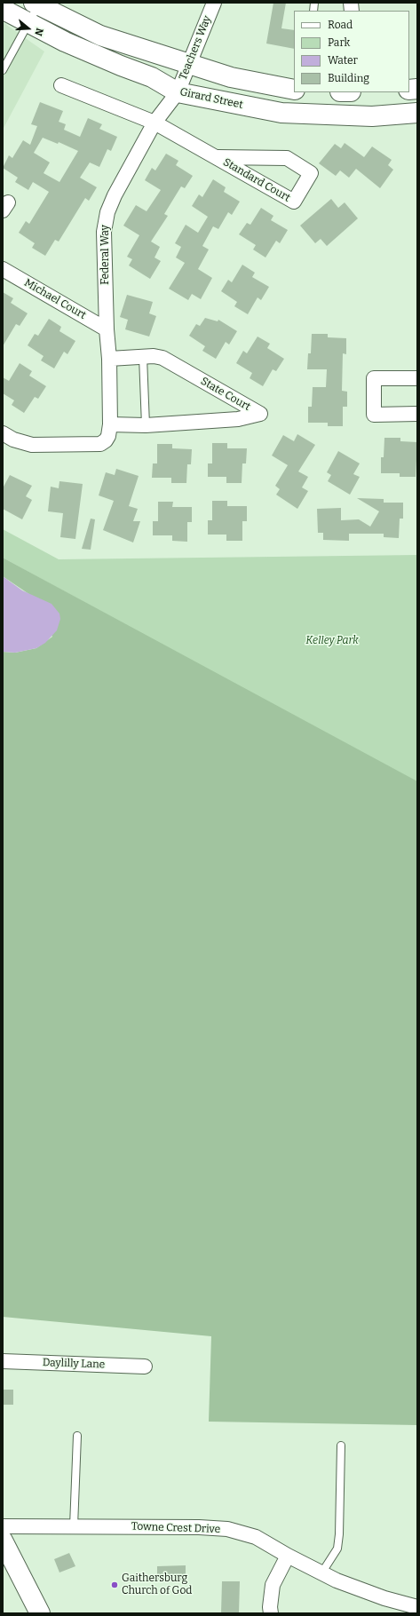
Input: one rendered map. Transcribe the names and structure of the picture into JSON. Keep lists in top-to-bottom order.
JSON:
{
  "streets": {
    "street": [
      "Teachers Way",
      "Girard Street",
      "Standard Court",
      "Federal Way",
      "Michael Court",
      "State Court",
      "Daylilly Lane",
      "Towne Crest Drive"
    ]
  },
  "crossings": [
    ["Teachers Way", "Girard Street"],
    ["Teachers Way", "Federal Way"],
    ["Girard Street", "Federal Way"],
    ["Standard Court", "Federal Way"],
    ["Federal Way", "Michael Court"],
    ["Federal Way", "State Court"]
  ],
  "parks": ["Kelley Park"],
  "places": ["Gaithersburg Church of God"],
  "legend": [
    "Road",
    "Park",
    "Water",
    "Building"
  ],
  "north": "right"
}
